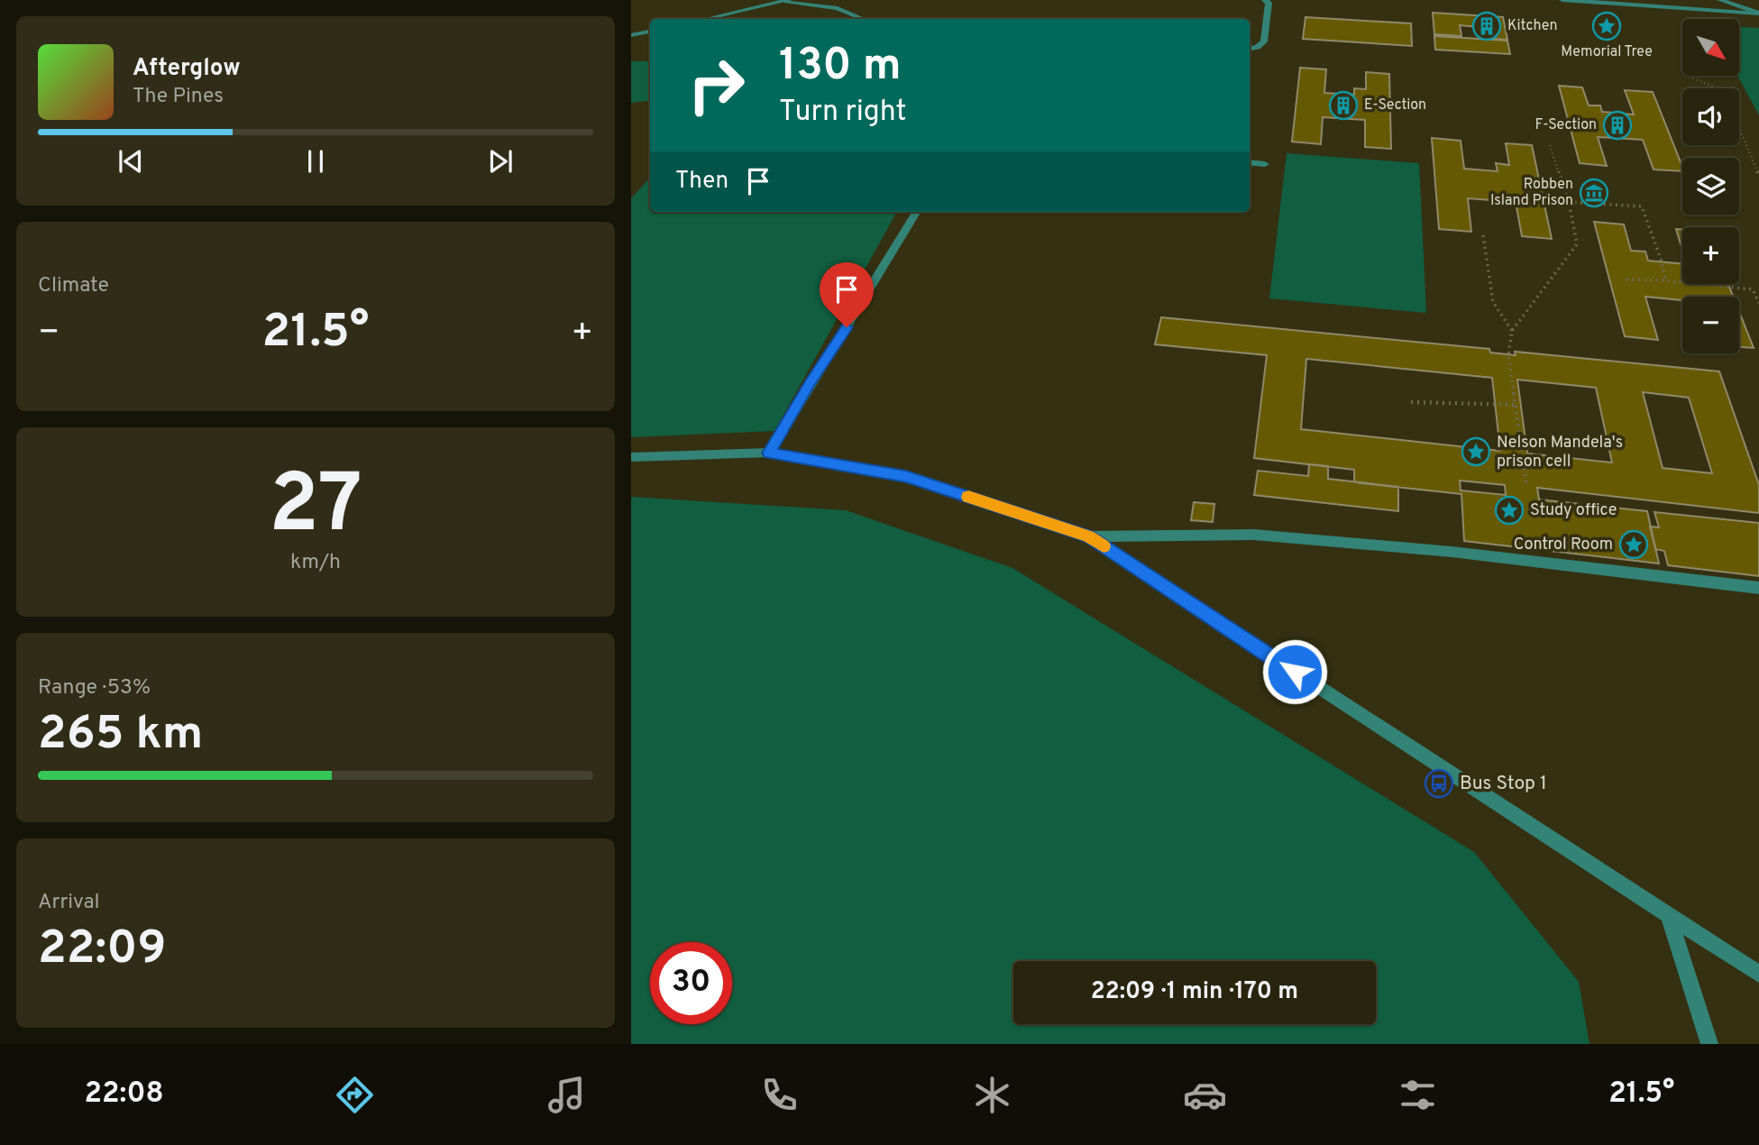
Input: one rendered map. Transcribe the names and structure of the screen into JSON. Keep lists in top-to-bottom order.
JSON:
{
  "places": {
    "building": ["Kitchen", "E-Section", "F-Section"],
    "place": [
      "Memorial Tree",
      "Nelson Mandela's prison cell",
      "Study office",
      "Control Room"
    ],
    "museum": ["Robben Island Prison"],
    "bus stop": ["Bus Stop 1"]
  },
  "north": "bottom right",
  "page": {
    "map_buttons": ["+", "−"],
    "turn": ["130 m", "Turn right"],
    "song": ["Afterglow", "The Pines"],
    "then": "Then",
    "tile": [
      "Climate",
      ["27", "km/h"],
      ["Range · 53%", "265 km"],
      ["Arrival", "22:09"]
    ],
    "heat": ["−", "21.5°", "+"],
    "limit": "30",
    "trip": "22:09 · 1 min · 170 m",
    "tabs": ["22:08", "21.5°"]
  }
}
